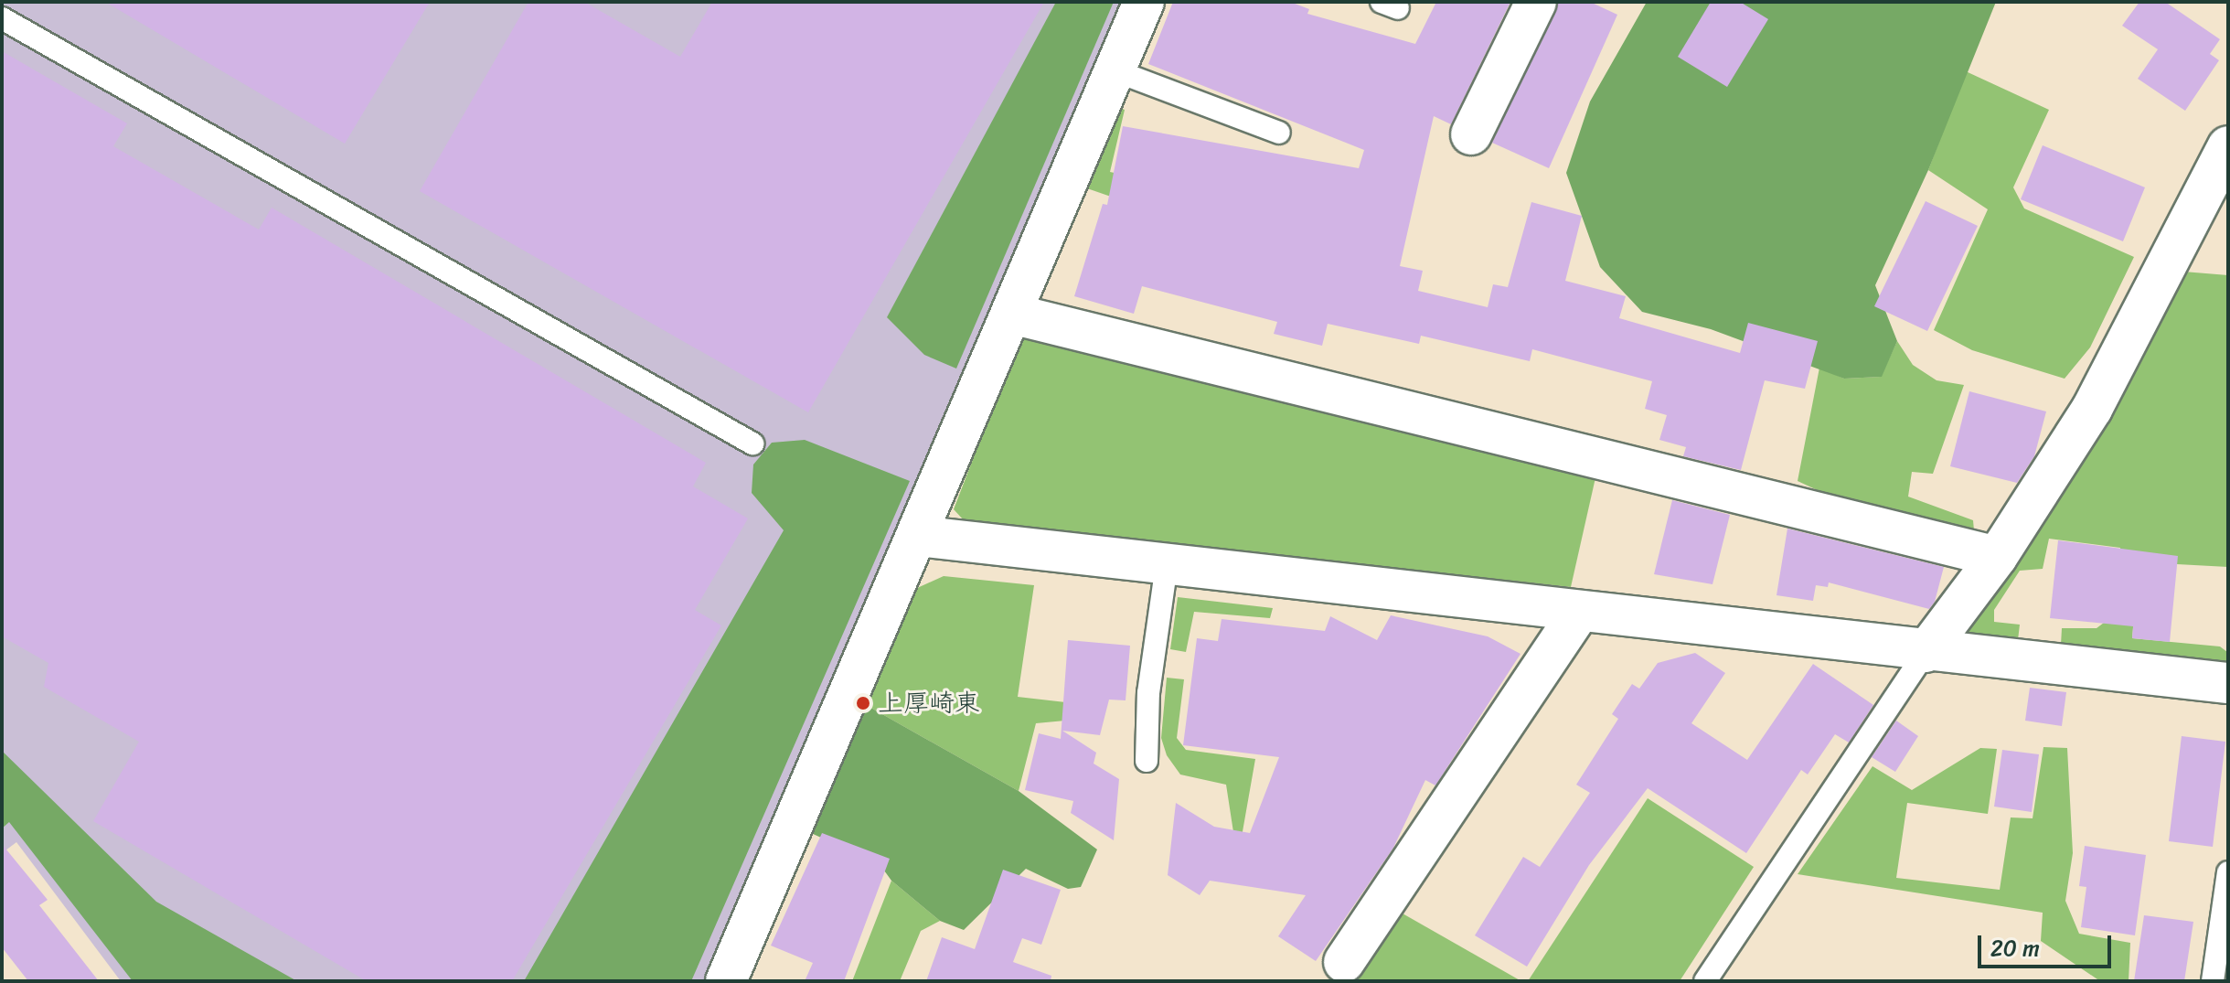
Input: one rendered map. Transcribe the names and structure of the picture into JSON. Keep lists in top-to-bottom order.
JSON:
{
  "places": ["上厚崎東"],
  "scale_bar": "20 m"
}
